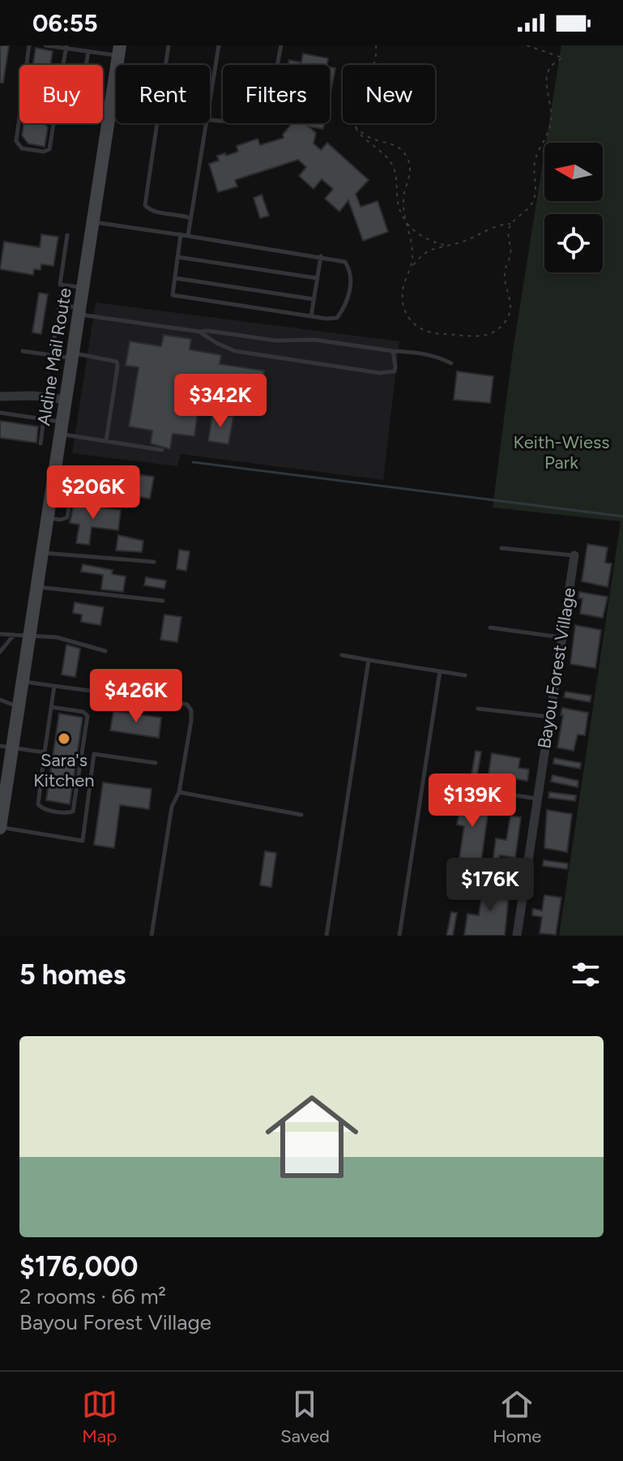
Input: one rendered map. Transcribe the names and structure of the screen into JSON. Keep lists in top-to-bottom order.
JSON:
{
  "streets": {
    "main road": ["Aldine Mail Route"],
    "street": ["Bayou Forest Village"]
  },
  "parks": ["Keith-Wiess Park"],
  "places": ["Sara's Kitchen"],
  "north": "left",
  "page": {
    "status": "06:55",
    "chip": [
      "Buy",
      "Rent",
      "Filters",
      "New"
    ],
    "price": [
      "$342K",
      "$206K",
      "$426K",
      "$139K",
      "$176K"
    ],
    "heading": "5 homes",
    "list": [
      {
        "name": "$176,000",
        "note": "2 rooms · 66 m² · Bayou Forest Village"
      }
    ],
    "tabs": ["Map", "Saved", "Home"]
  }
}
